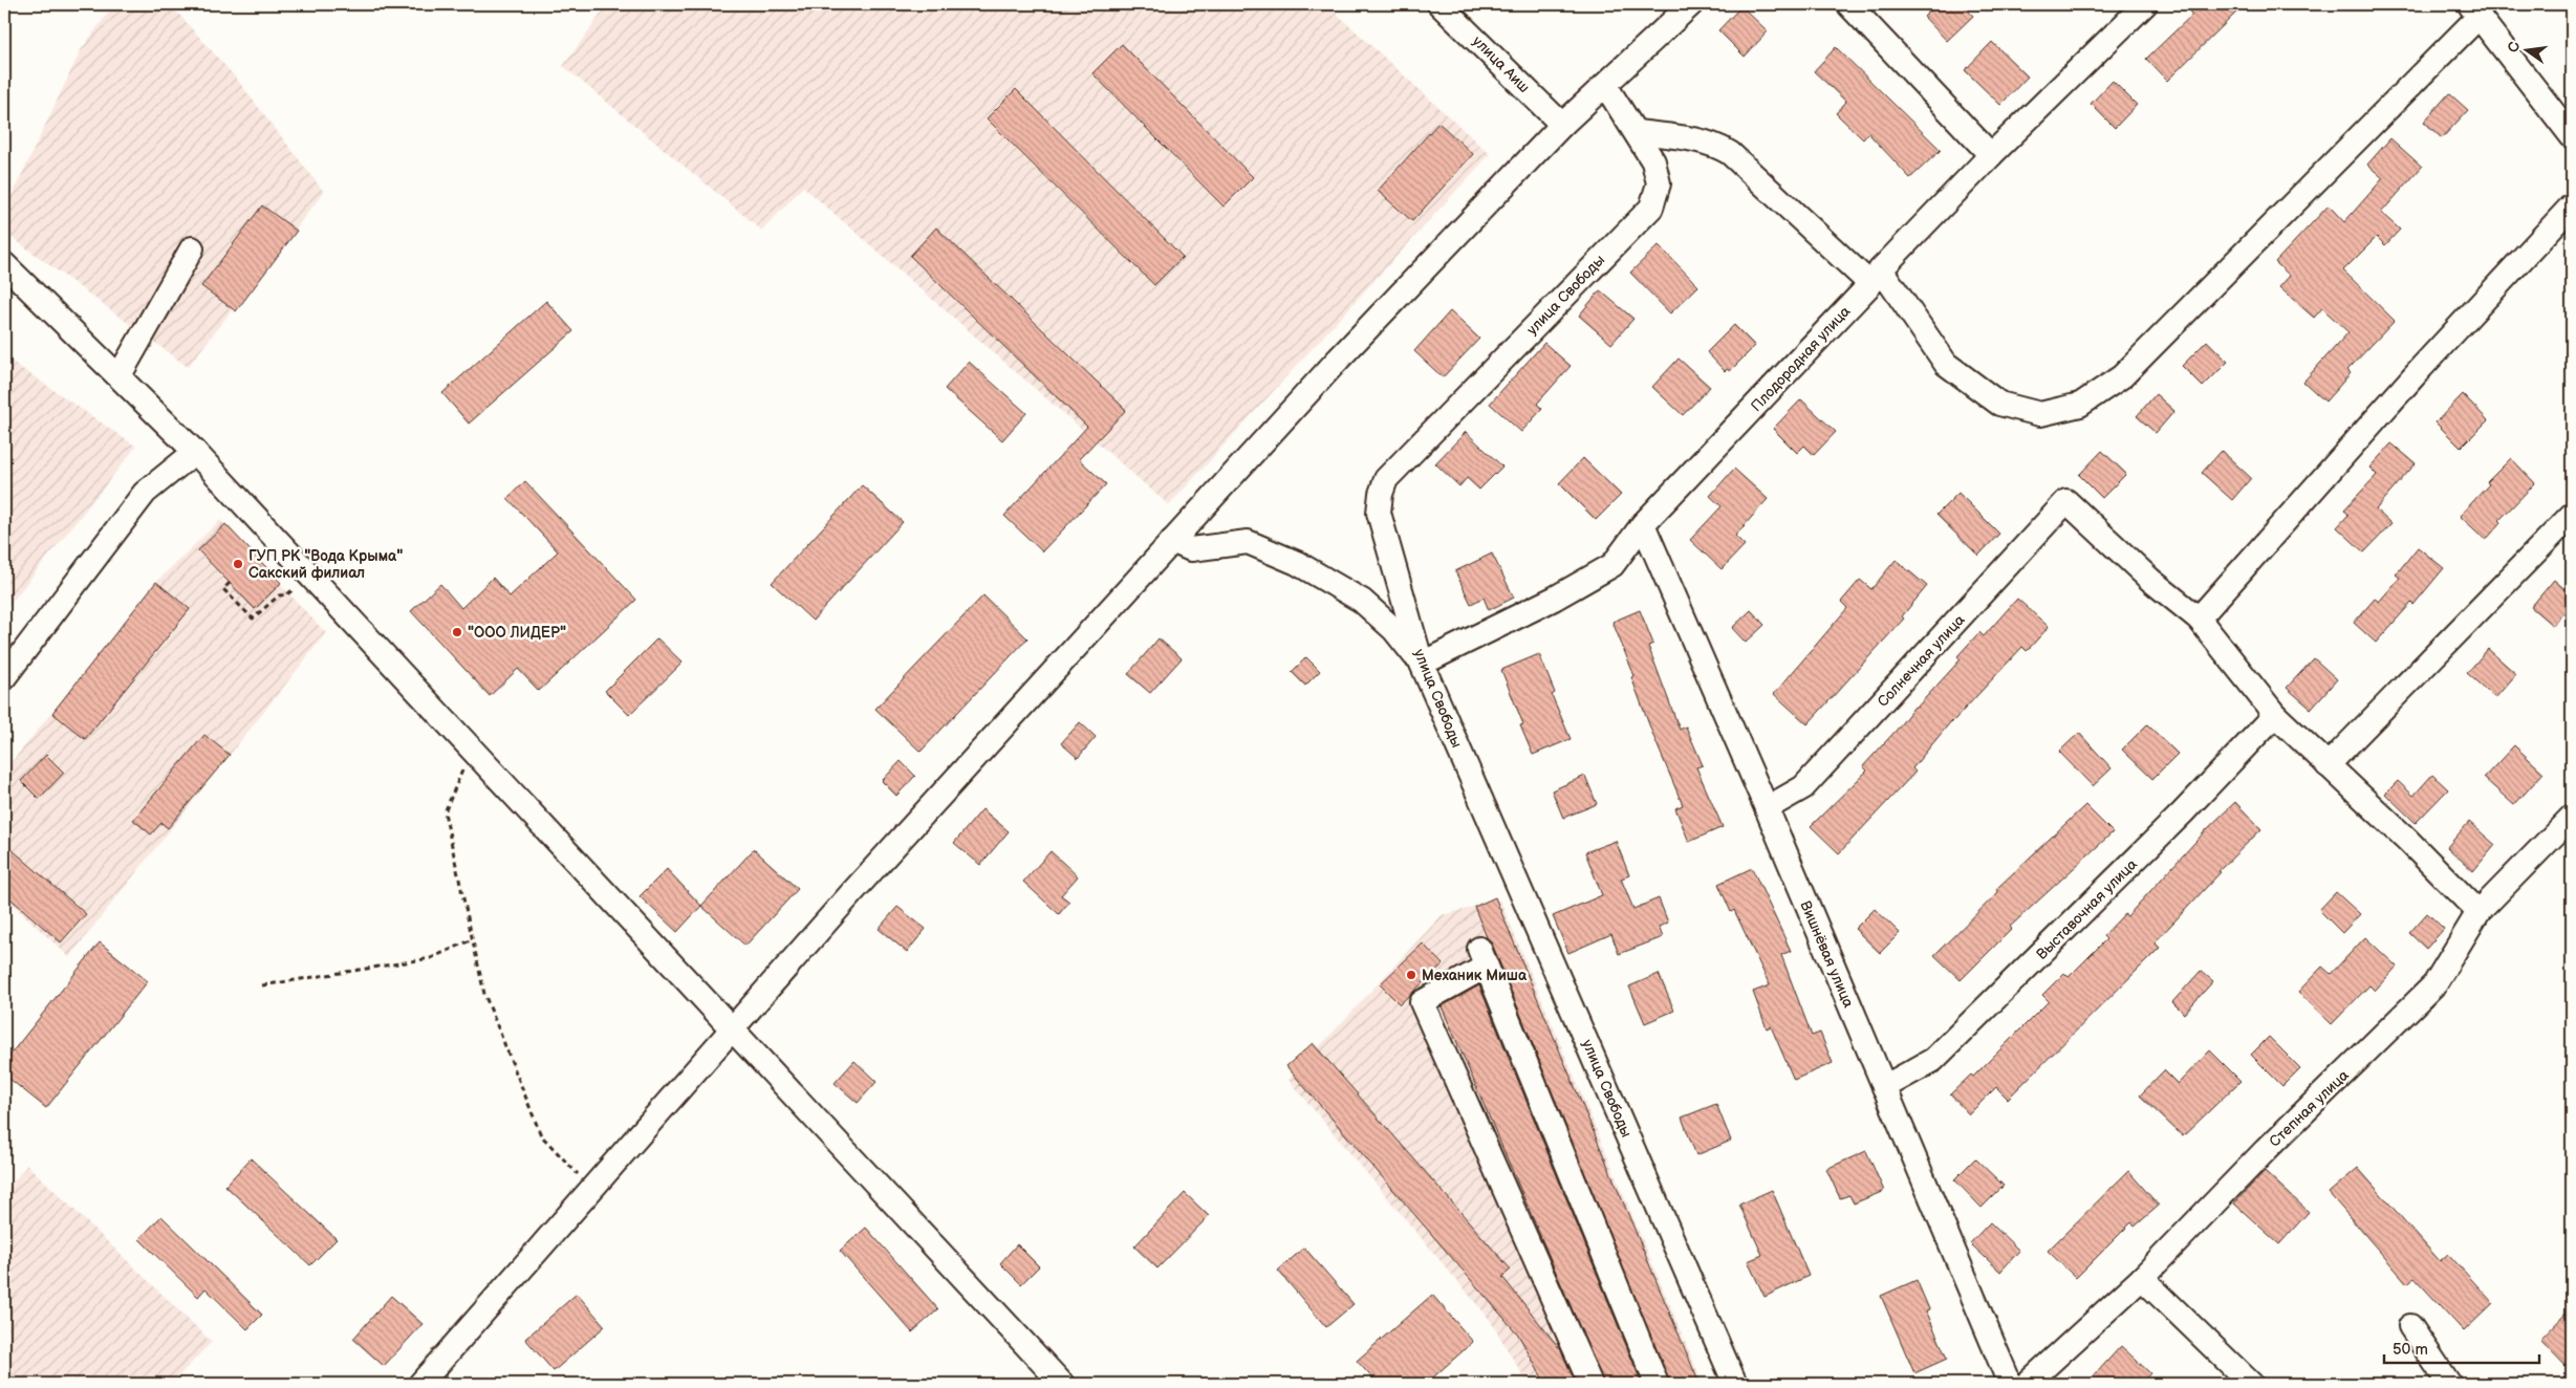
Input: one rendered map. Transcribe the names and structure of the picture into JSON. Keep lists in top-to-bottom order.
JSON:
{
  "streets": {
    "street": [
      "улица Аиш",
      "улица Свободы",
      "Плодородная улица",
      "Солнечная улица",
      "Выставочная улица",
      "Вишнёвая улица",
      "Степная улица"
    ]
  },
  "crossings": [
    ["улица Свободы", "Плодородная улица"],
    ["Плодородная улица", "Вишнёвая улица"],
    ["Солнечная улица", "Вишнёвая улица"],
    ["Выставочная улица", "Вишнёвая улица"]
  ],
  "places": ["ГУП РК \"Вода Крыма\" Сакский филиал", "\"ООО ЛИДЕР\"", "Механик Миша"],
  "scale_bar": "50 m",
  "north": "left"
}
